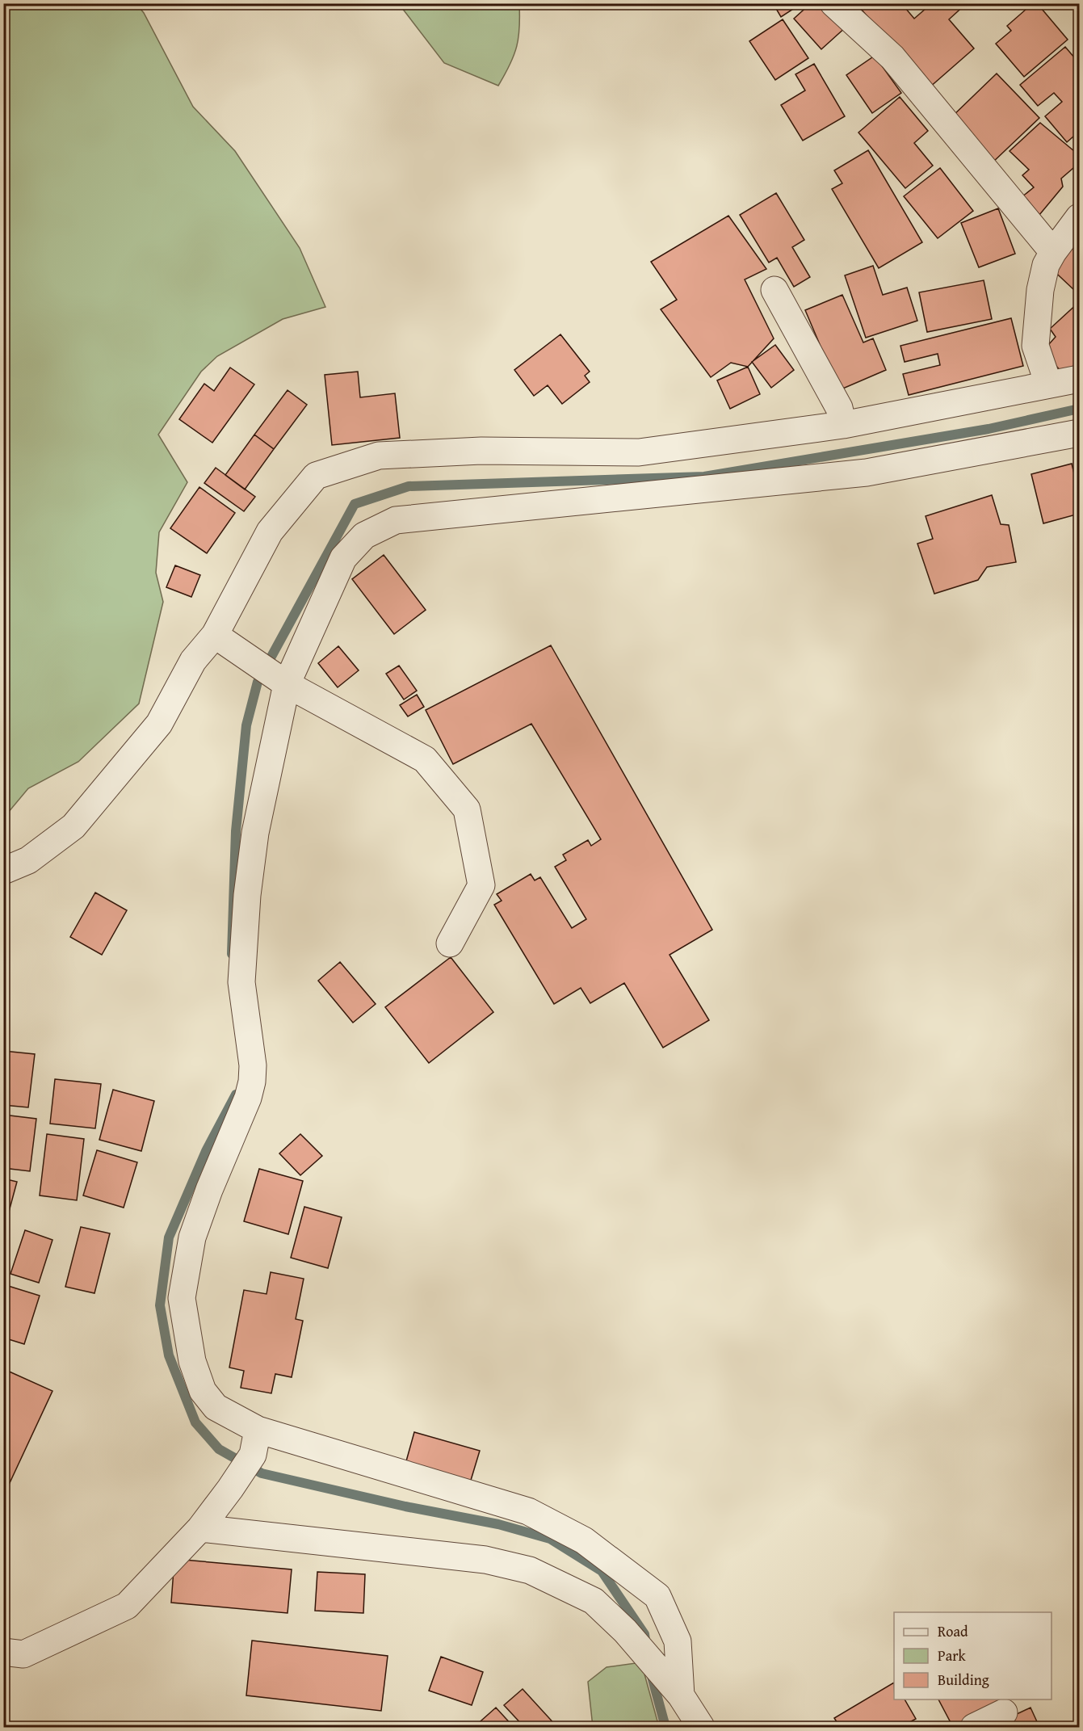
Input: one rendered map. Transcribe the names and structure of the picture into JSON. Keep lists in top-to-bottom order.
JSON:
{
  "legend": ["Road", "Park", "Building"]
}
